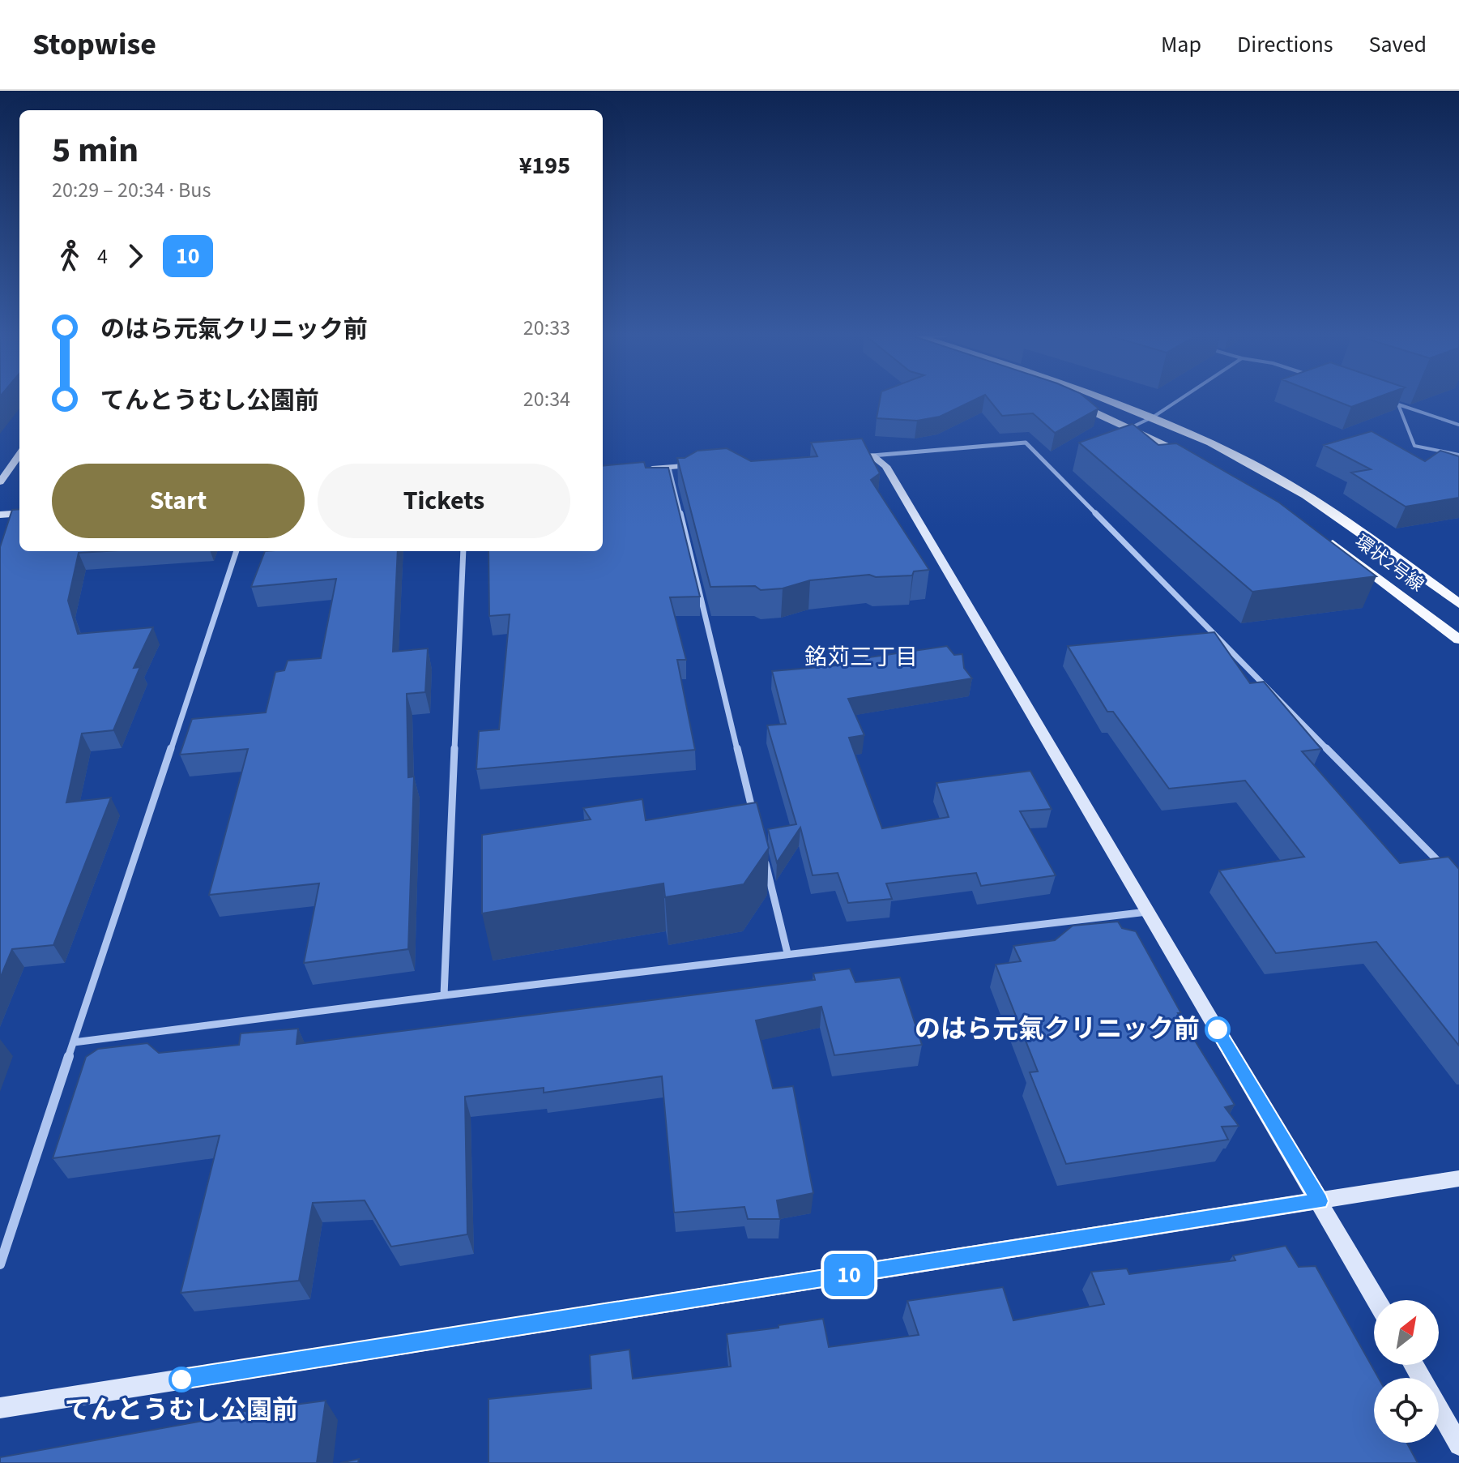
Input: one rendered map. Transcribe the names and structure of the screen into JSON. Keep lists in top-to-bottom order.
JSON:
{
  "streets": {
    "main road": ["環状2号線"]
  },
  "districts": ["銘苅三丁目"],
  "places": ["のはら元氣クリニック前", "てんとうむし公園前"],
  "lines": ["bus line 10"],
  "north": "top right",
  "page": {
    "header": "Stopwise",
    "nav": ["Map", "Directions", "Saved"],
    "on_map": "10",
    "heading": ["5 min", "20:29 – 20:34 · Bus", "¥195"],
    "legs": ["4", "10"],
    "list": [
      {
        "name": "のはら元氣クリニック前",
        "value": "20:33"
      },
      {
        "name": "てんとうむし公園前",
        "value": "20:34"
      }
    ],
    "buttons": ["Start", "Tickets"]
  }
}
